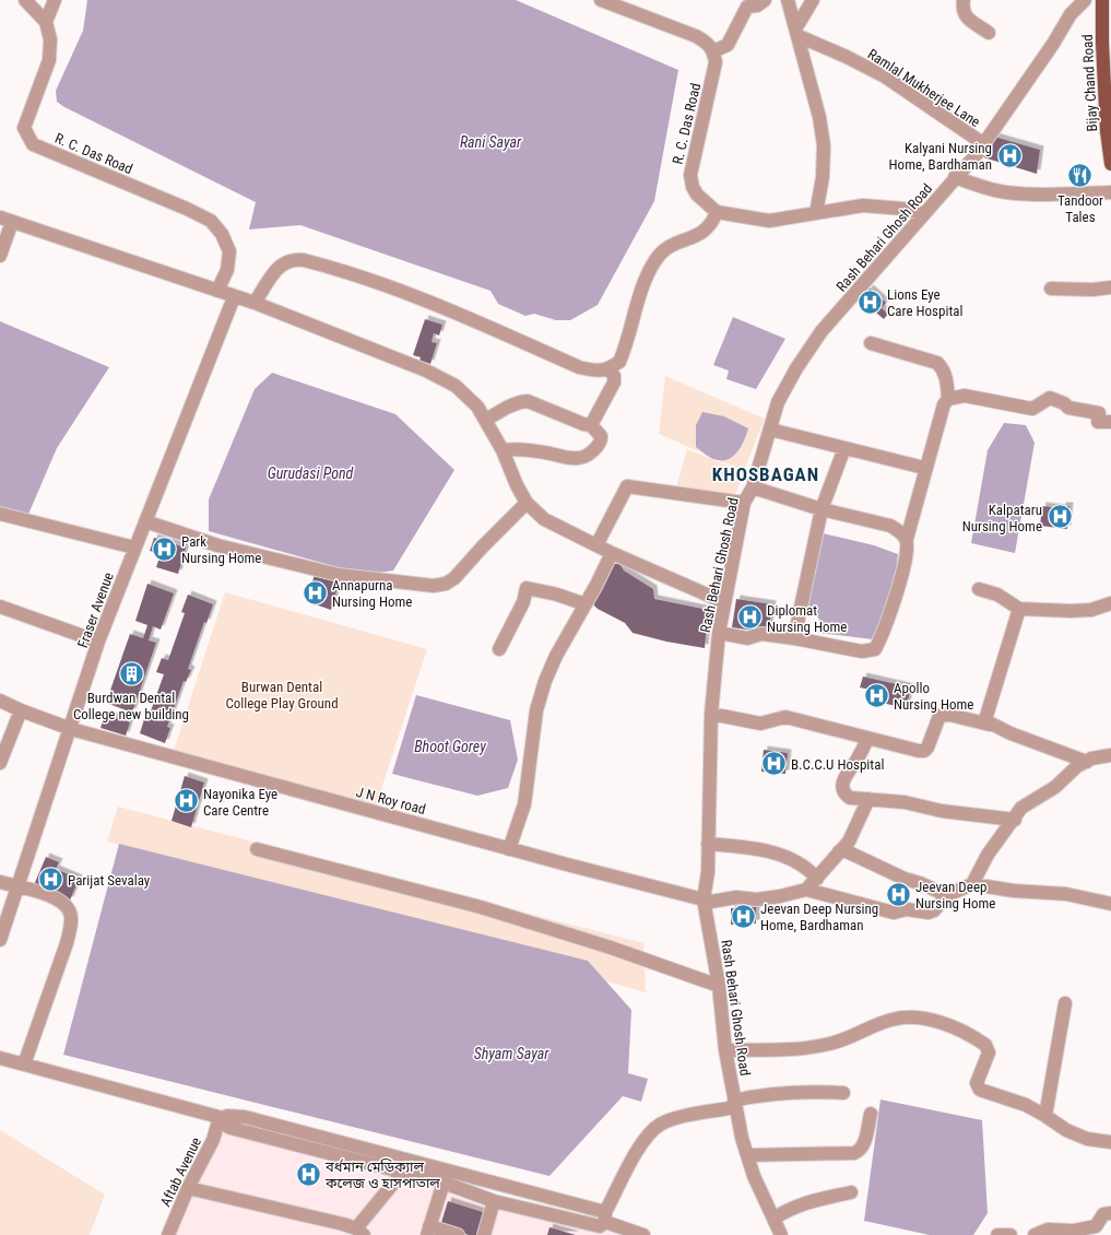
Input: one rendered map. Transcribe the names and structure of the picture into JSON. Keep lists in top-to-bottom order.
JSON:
{
  "streets": {
    "main road": ["Bijay Chand Road"],
    "street": [
      "Ramlal Mukherjee Lane",
      "R. C. Das Road",
      "Rash Behari Ghosh Road",
      "Fraser Avenue",
      "J N Roy road",
      "Aftab Avenue"
    ]
  },
  "crossings": [
    ["Ramlal Mukherjee Lane", "Rash Behari Ghosh Road"],
    ["Rash Behari Ghosh Road", "J N Roy road"],
    ["Fraser Avenue", "J N Roy road"]
  ],
  "districts": ["KHOSBAGAN"],
  "water": [
    "Rani Sayar",
    "Gurudasi Pond",
    "Bhoot Gorey",
    "Shyam Sayar"
  ],
  "parks": ["Burwan Dental College Play Ground"],
  "places": {
    "hospital": [
      "Kalyani Nursing Home, Bardhaman",
      "Lions Eye Care Hospital",
      "Kalpataru Nursing Home",
      "Park Nursing Home",
      "Annapurna Nursing Home",
      "Diplomat Nursing Home",
      "Apollo Nursing Home",
      "B.C.C.U Hospital",
      "Nayonika Eye Care Centre",
      "Parijat Sevalay",
      "Jeevan Deep Nursing Home",
      "Jeevan Deep Nursing Home, Bardhaman",
      "বর্ধমান মেডিক্যাল কলেজ ও হাসপাতাল"
    ],
    "restaurant": ["Tandoor Tales"],
    "building": ["Burdwan Dental College new building"]
  }
}
